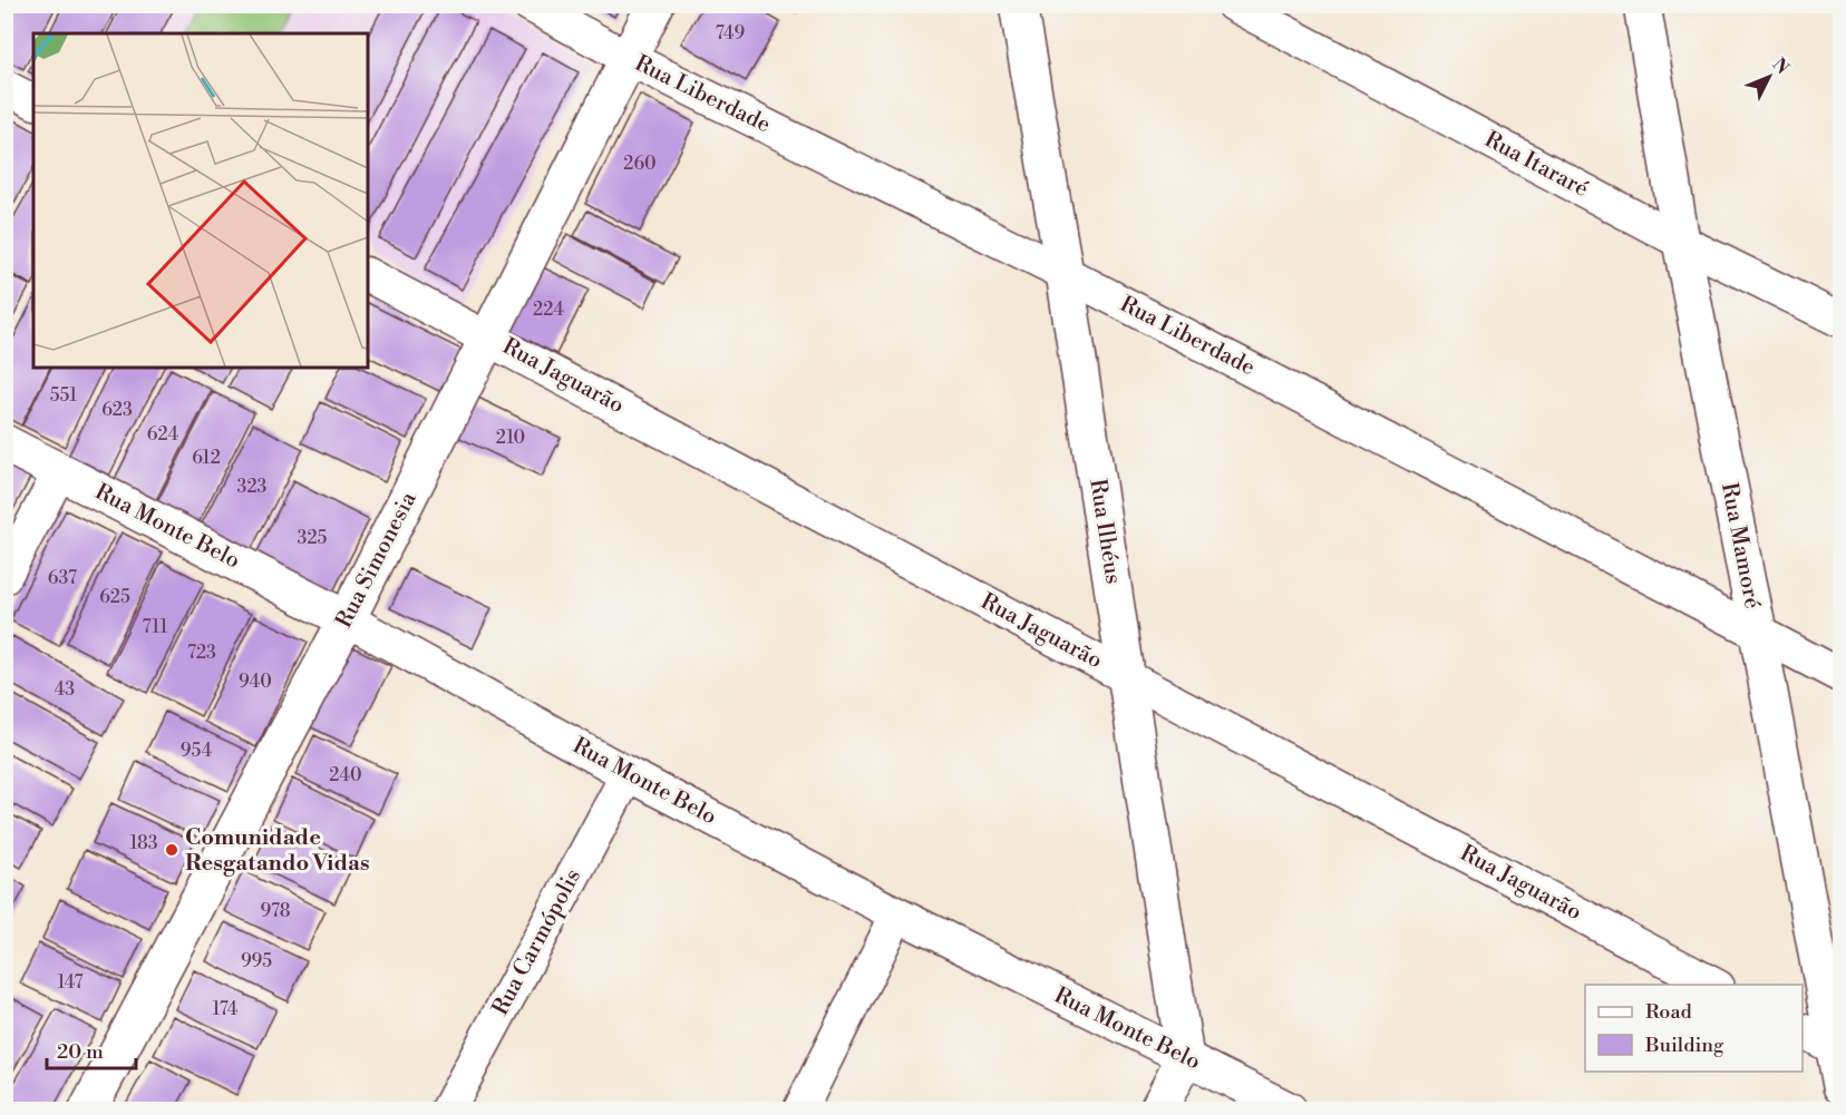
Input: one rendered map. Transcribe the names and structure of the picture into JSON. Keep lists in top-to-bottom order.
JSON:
{
  "streets": {
    "street": [
      "Rua Liberdade",
      "Rua Itararé",
      "Rua Jaguarão",
      "Rua Monte Belo",
      "Rua Ilhéus",
      "Rua Mamoré",
      "Rua Simonesia",
      "Rua Carmópolis"
    ]
  },
  "crossings": [
    ["Rua Liberdade", "Rua Ilhéus"],
    ["Rua Liberdade", "Rua Mamoré"],
    ["Rua Liberdade", "Rua Simonesia"],
    ["Rua Itararé", "Rua Mamoré"],
    ["Rua Jaguarão", "Rua Ilhéus"],
    ["Rua Jaguarão", "Rua Simonesia"],
    ["Rua Monte Belo", "Rua Ilhéus"],
    ["Rua Monte Belo", "Rua Simonesia"],
    ["Rua Monte Belo", "Rua Carmópolis"]
  ],
  "places": ["Comunidade Resgatando Vidas"],
  "house_numbers": [
    "749",
    "260",
    "224",
    "551",
    "623",
    "624",
    "210",
    "612",
    "323",
    "325",
    "637",
    "625",
    "711",
    "723",
    "940",
    "43",
    "954",
    "240",
    "183",
    "978",
    "995",
    "147",
    "174"
  ],
  "legend": ["Road", "Building"],
  "scale_bar": "20 m",
  "north": "top right"
}
